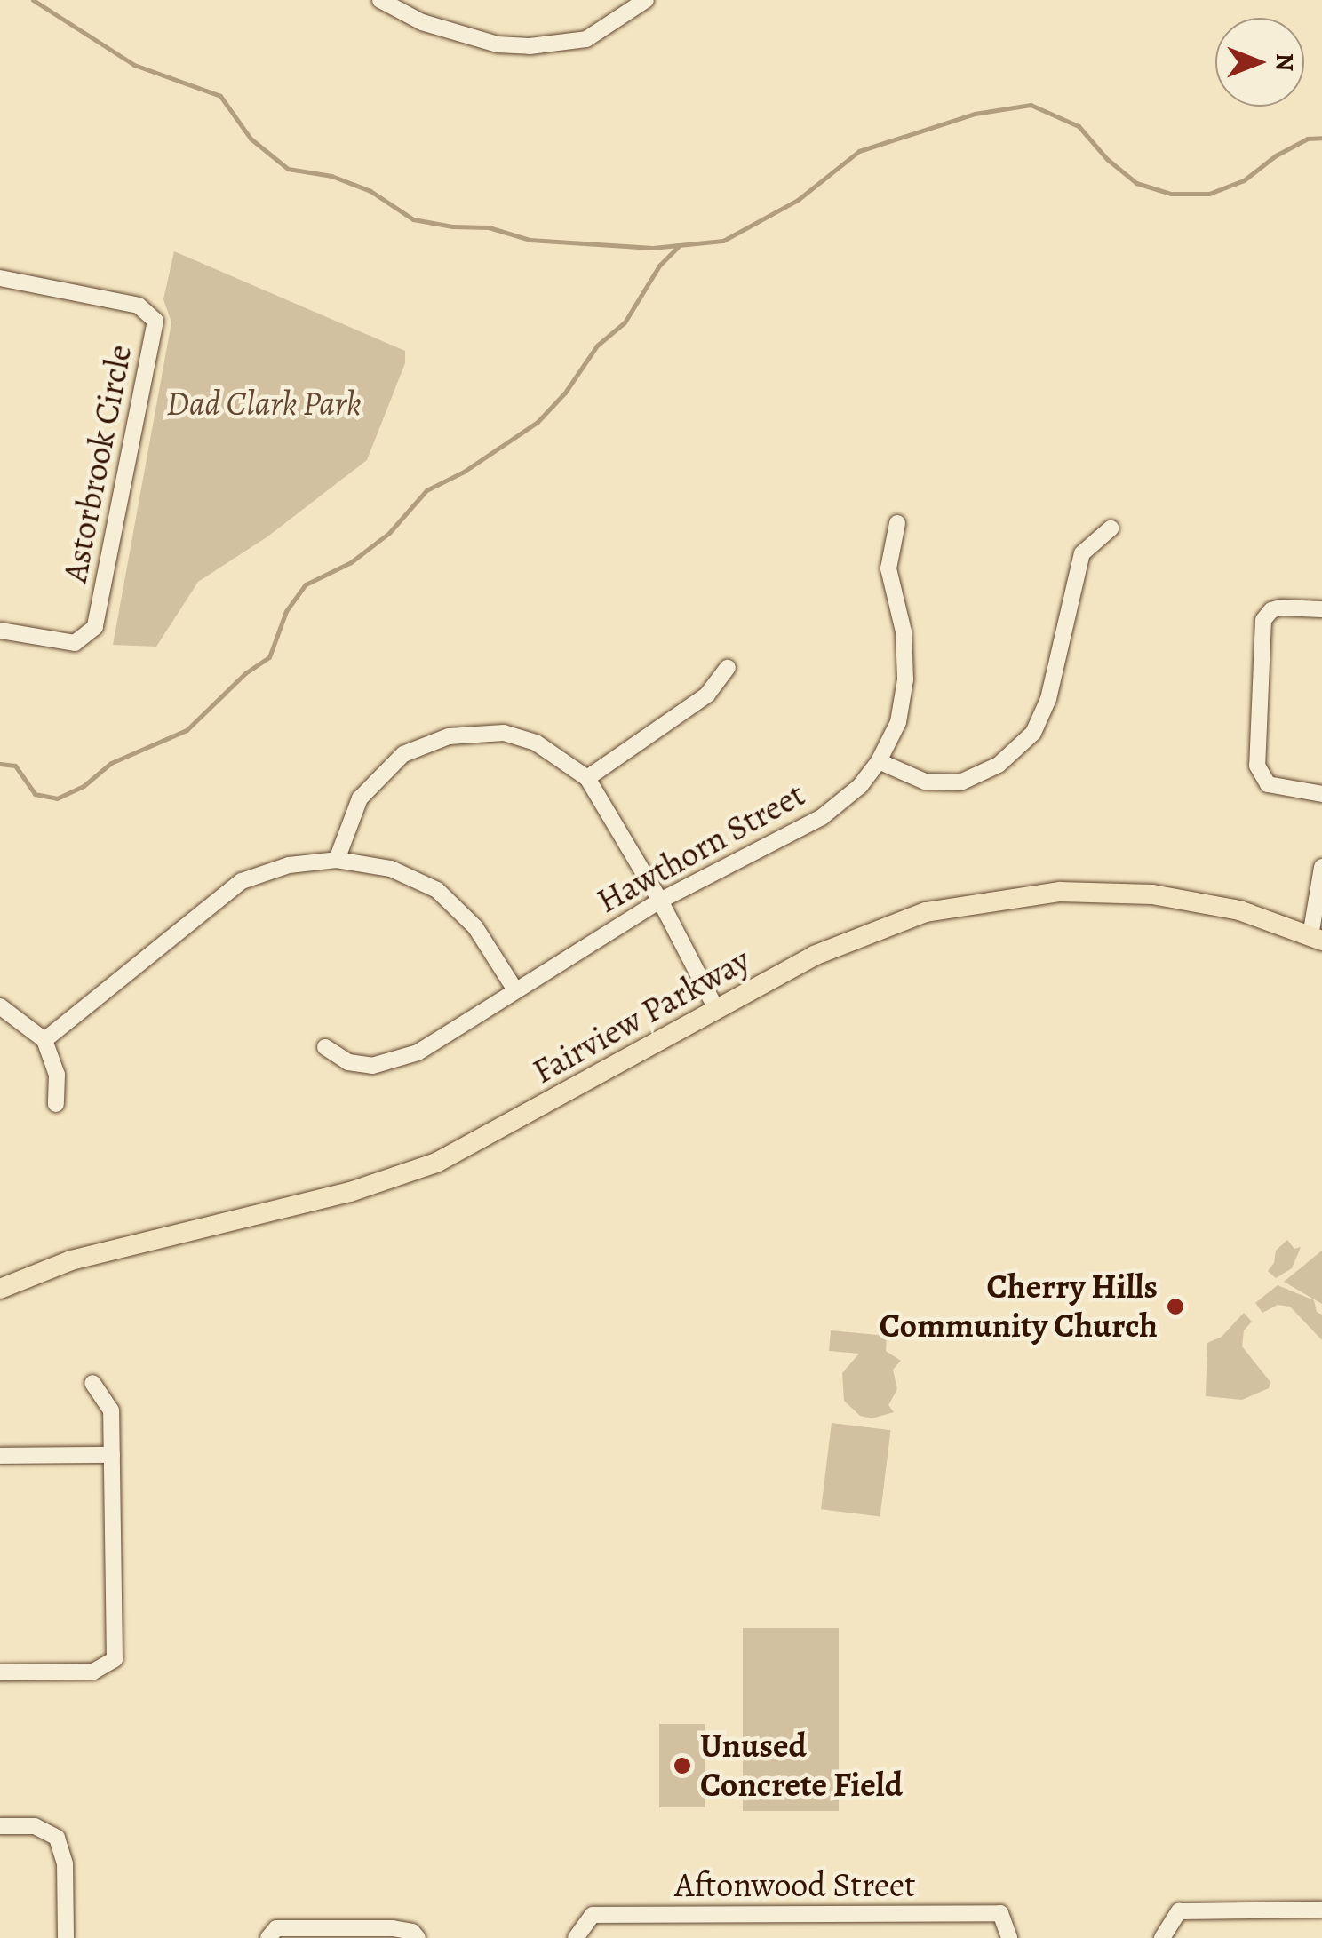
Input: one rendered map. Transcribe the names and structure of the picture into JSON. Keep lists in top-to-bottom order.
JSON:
{
  "streets": {
    "main road": ["Fairview Parkway"],
    "street": ["Astorbrook Circle", "Hawthorn Street", "Aftonwood Street"]
  },
  "parks": ["Dad Clark Park"],
  "places": ["Cherry Hills Community Church", "Unused Concrete Field"],
  "north": "right"
}
